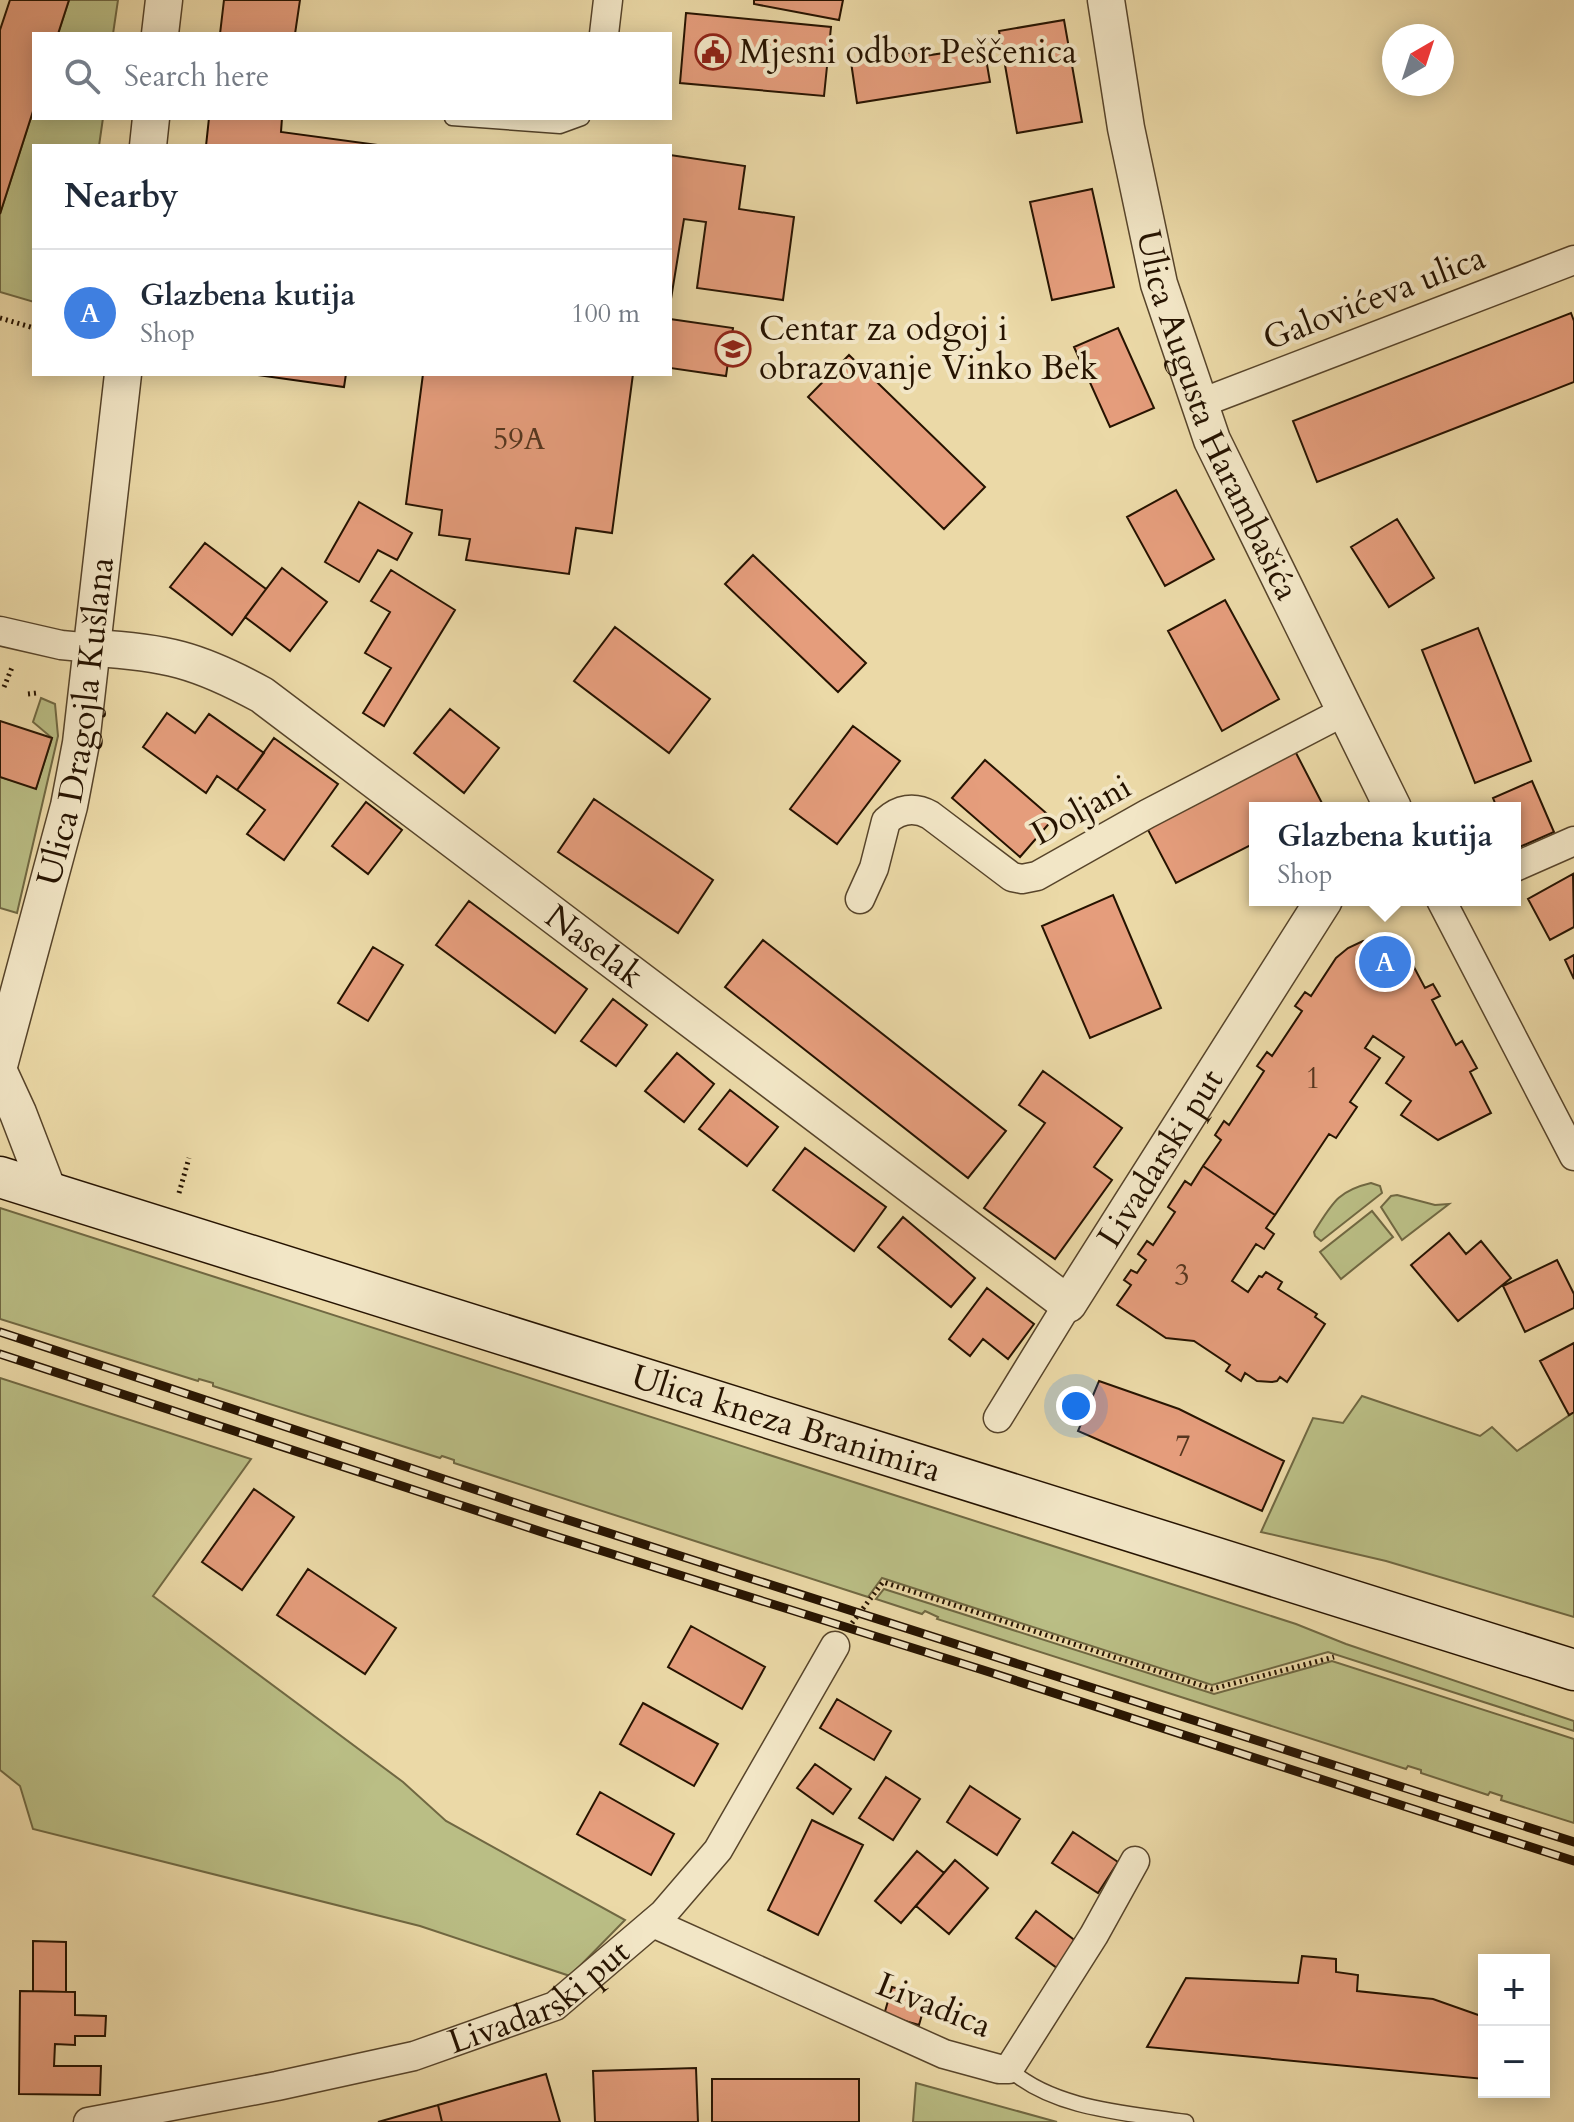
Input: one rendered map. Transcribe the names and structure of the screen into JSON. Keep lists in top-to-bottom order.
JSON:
{
  "streets": {
    "main road": ["Ulica kneza Branimira"],
    "street": [
      "Galovićeva ulica",
      "Ulica Augusta Harambašića",
      "Ulica Dragojla Kušlana",
      "Doljani",
      "Naselak",
      "Livadarski put",
      "Livadica"
    ]
  },
  "crossings": [
    ["Galovićeva ulica", "Ulica Augusta Harambašića"],
    ["Ulica Augusta Harambašića", "Doljani"],
    ["Ulica Dragojla Kušlana", "Naselak"],
    ["Naselak", "Livadarski put"],
    ["Livadarski put", "Livadica"]
  ],
  "places": {
    "public building": ["Mjesni odbor Peščenica"],
    "school or university": ["Centar za odgoj i obrazovanje Vinko Bek"]
  },
  "house_numbers": [
    "59A",
    "1",
    "3",
    "7"
  ],
  "north": "top right",
  "page": {
    "search": "Search here",
    "heading": "Nearby",
    "list": [
      {
        "mark": "A",
        "name": "Glazbena kutija",
        "note": "Shop",
        "value": "100 m"
      }
    ],
    "popup": ["Glazbena kutija", "Shop"],
    "pins": "A",
    "map_buttons": ["+", "−"]
  }
}
